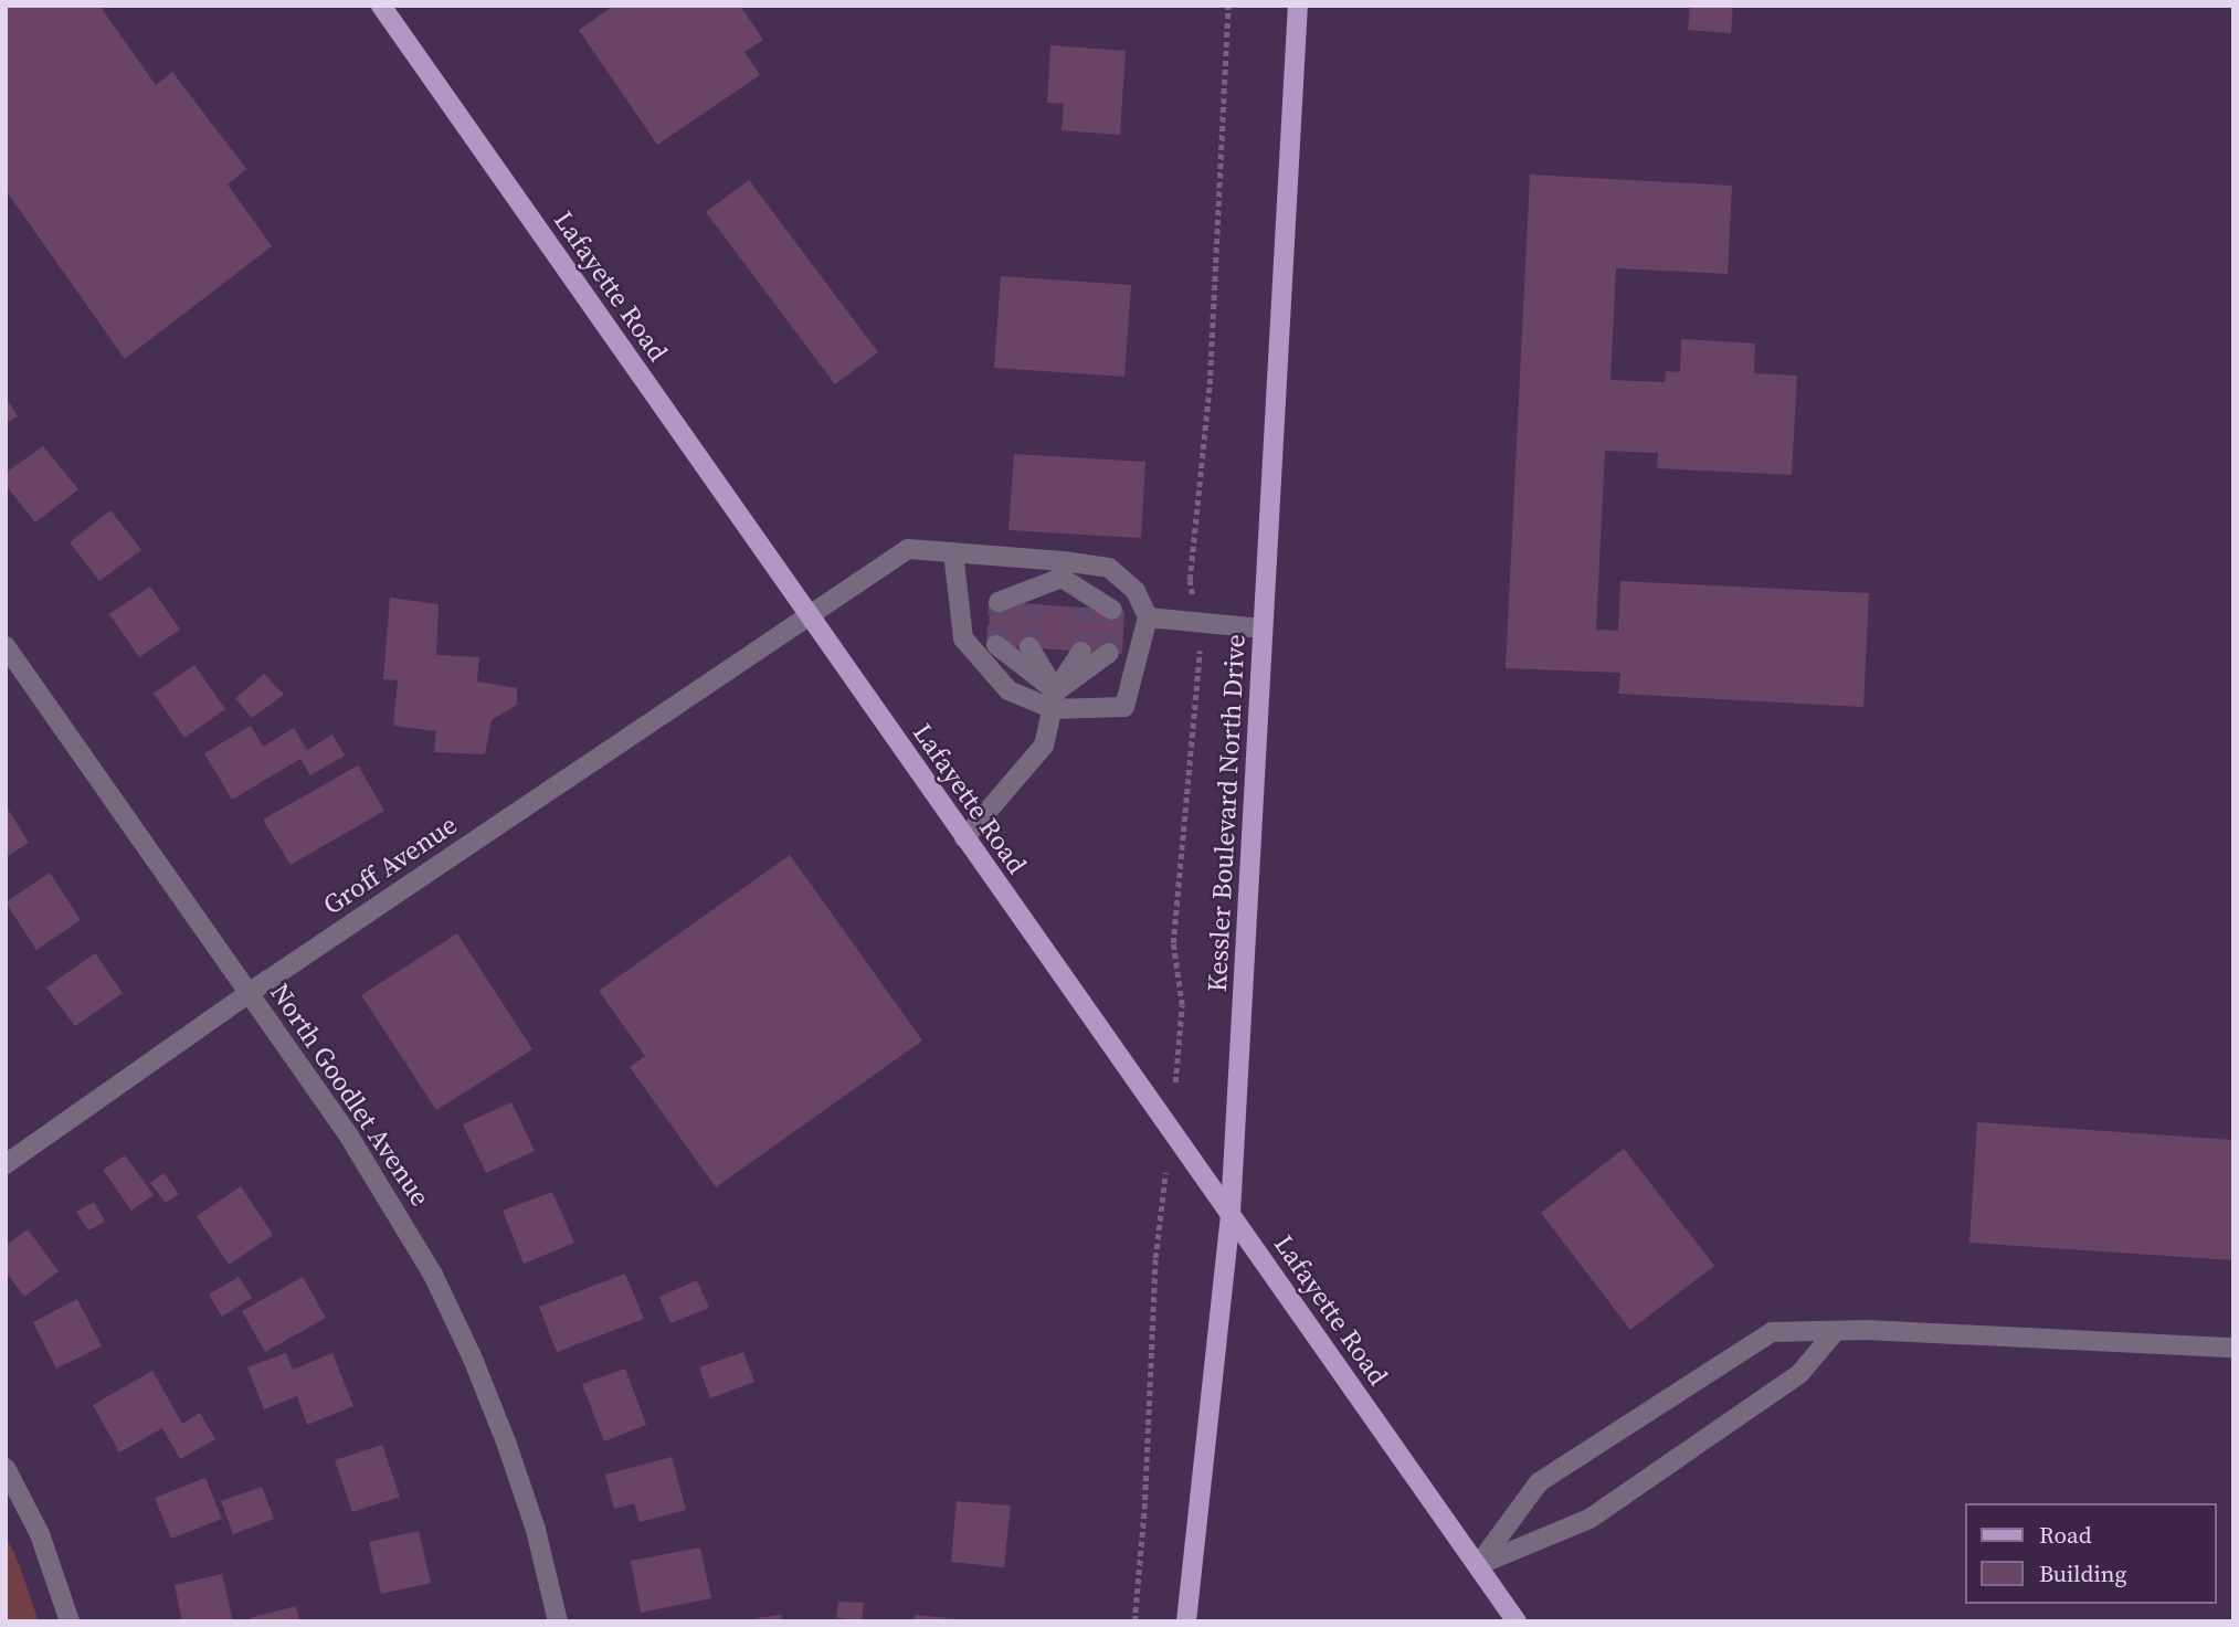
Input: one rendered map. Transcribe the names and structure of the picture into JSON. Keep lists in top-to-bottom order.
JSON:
{
  "streets": {
    "main road": ["Lafayette Road", "Kessler Boulevard North Drive"],
    "street": ["Groff Avenue", "North Goodlet Avenue"]
  },
  "crossings": [
    ["Lafayette Road", "Kessler Boulevard North Drive"],
    ["Lafayette Road", "Groff Avenue"],
    ["Groff Avenue", "North Goodlet Avenue"]
  ],
  "legend": ["Road", "Building"]
}
